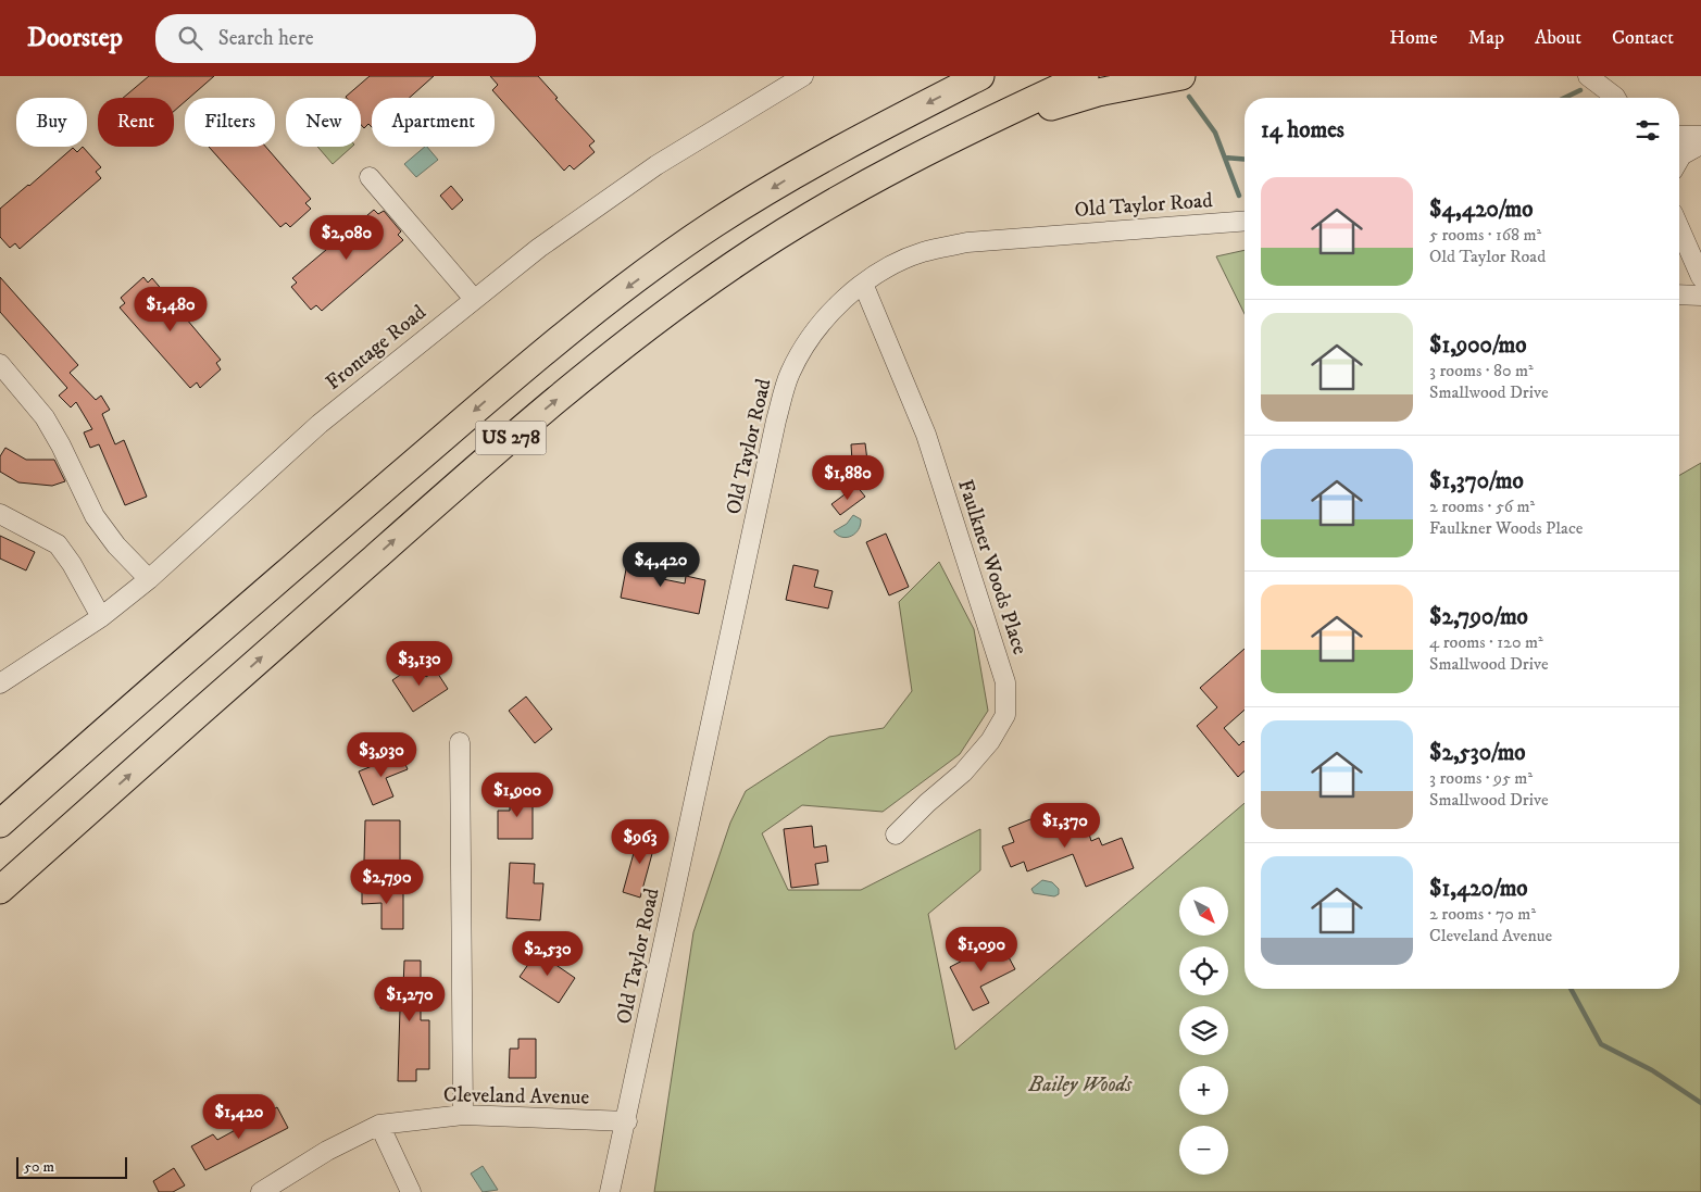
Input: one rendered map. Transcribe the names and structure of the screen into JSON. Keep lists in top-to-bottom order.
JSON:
{
  "streets": {
    "highway": ["US 278"],
    "street": [
      "Old Taylor Road",
      "Frontage Road",
      "Faulkner Woods Place",
      "Cleveland Avenue"
    ]
  },
  "crossings": [
    ["Old Taylor Road", "Faulkner Woods Place"],
    ["Old Taylor Road", "Cleveland Avenue"]
  ],
  "parks": ["Bailey Woods"],
  "scale_bar": "50 m",
  "north": "bottom right",
  "page": {
    "header": "Doorstep",
    "search": "Search here",
    "nav": [
      "Home",
      "Map",
      "About",
      "Contact"
    ],
    "chip": [
      "Buy",
      "Rent",
      "Filters",
      "New",
      "Apartment"
    ],
    "heading": "14 homes",
    "list": [
      {
        "name": "$4,420/mo",
        "note": "5 rooms · 168 m² · Old Taylor Road"
      },
      {
        "name": "$1,900/mo",
        "note": "3 rooms · 80 m² · Smallwood Drive"
      },
      {
        "name": "$1,370/mo",
        "note": "2 rooms · 56 m² · Faulkner Woods Place"
      },
      {
        "name": "$2,790/mo",
        "note": "4 rooms · 120 m² · Smallwood Drive"
      },
      {
        "name": "$2,530/mo",
        "note": "3 rooms · 95 m² · Smallwood Drive"
      },
      {
        "name": "$1,420/mo",
        "note": "2 rooms · 70 m² · Cleveland Avenue"
      }
    ],
    "price": [
      "$2,080",
      "$1,480",
      "$1,880",
      "$4,420",
      "$3,130",
      "$3,930",
      "$1,900",
      "$1,370",
      "$963",
      "$2,790",
      "$1,090",
      "$2,530",
      "$1,270",
      "$1,420"
    ],
    "map_buttons": ["+", "−"],
    "scale": "50 m"
  }
}
